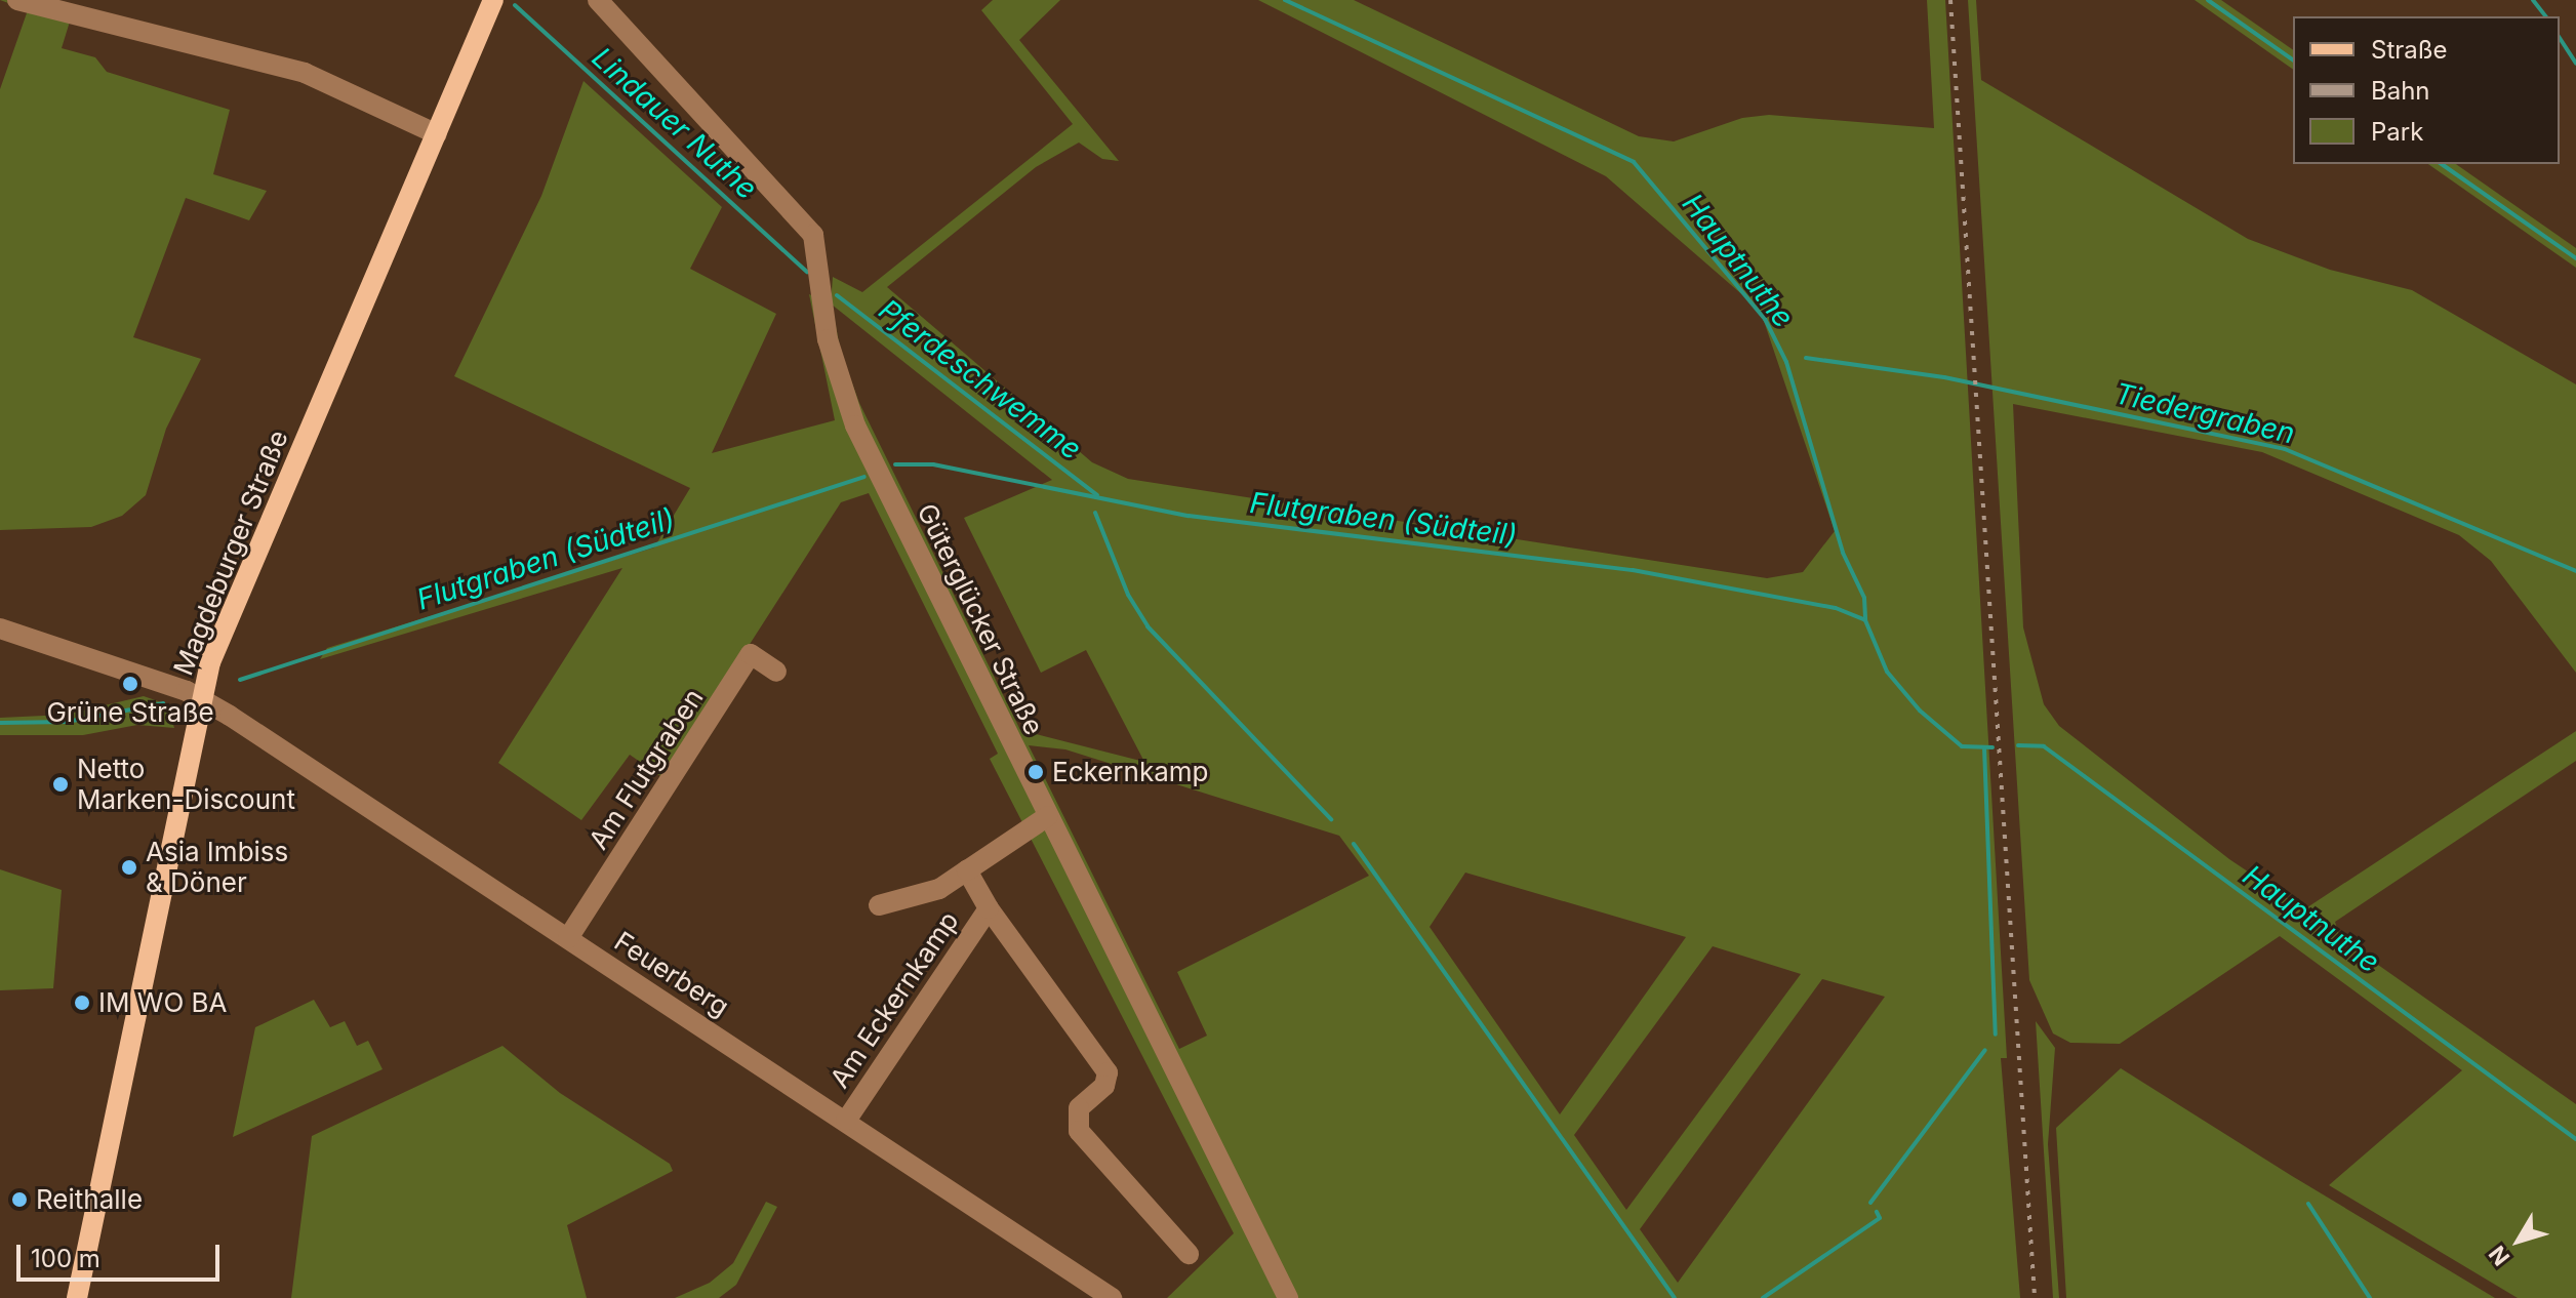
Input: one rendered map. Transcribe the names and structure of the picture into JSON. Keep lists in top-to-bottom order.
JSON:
{
  "streets": {
    "main road": ["Magdeburger Straße"],
    "street": [
      "Güterglücker Straße",
      "Am Flutgraben",
      "Feuerberg",
      "Am Eckernkamp"
    ]
  },
  "crossings": [
    ["Magdeburger Straße", "Feuerberg"],
    ["Güterglücker Straße", "Am Eckernkamp"],
    ["Am Flutgraben", "Feuerberg"],
    ["Feuerberg", "Am Eckernkamp"]
  ],
  "water": [
    "Lindauer Nuthe",
    "Hauptnuthe",
    "Pferdeschwemme",
    "Tiedergraben",
    "Flutgraben (Südteil)"
  ],
  "places": [
    "Grüne Straße",
    "Eckernkamp",
    "Netto Marken-Discount",
    "Asia Imbiss & Döner",
    "IM WO BA",
    "Reithalle"
  ],
  "legend": ["Straße", "Bahn", "Park"],
  "scale_bar": "100 m",
  "north": "bottom left"
}
